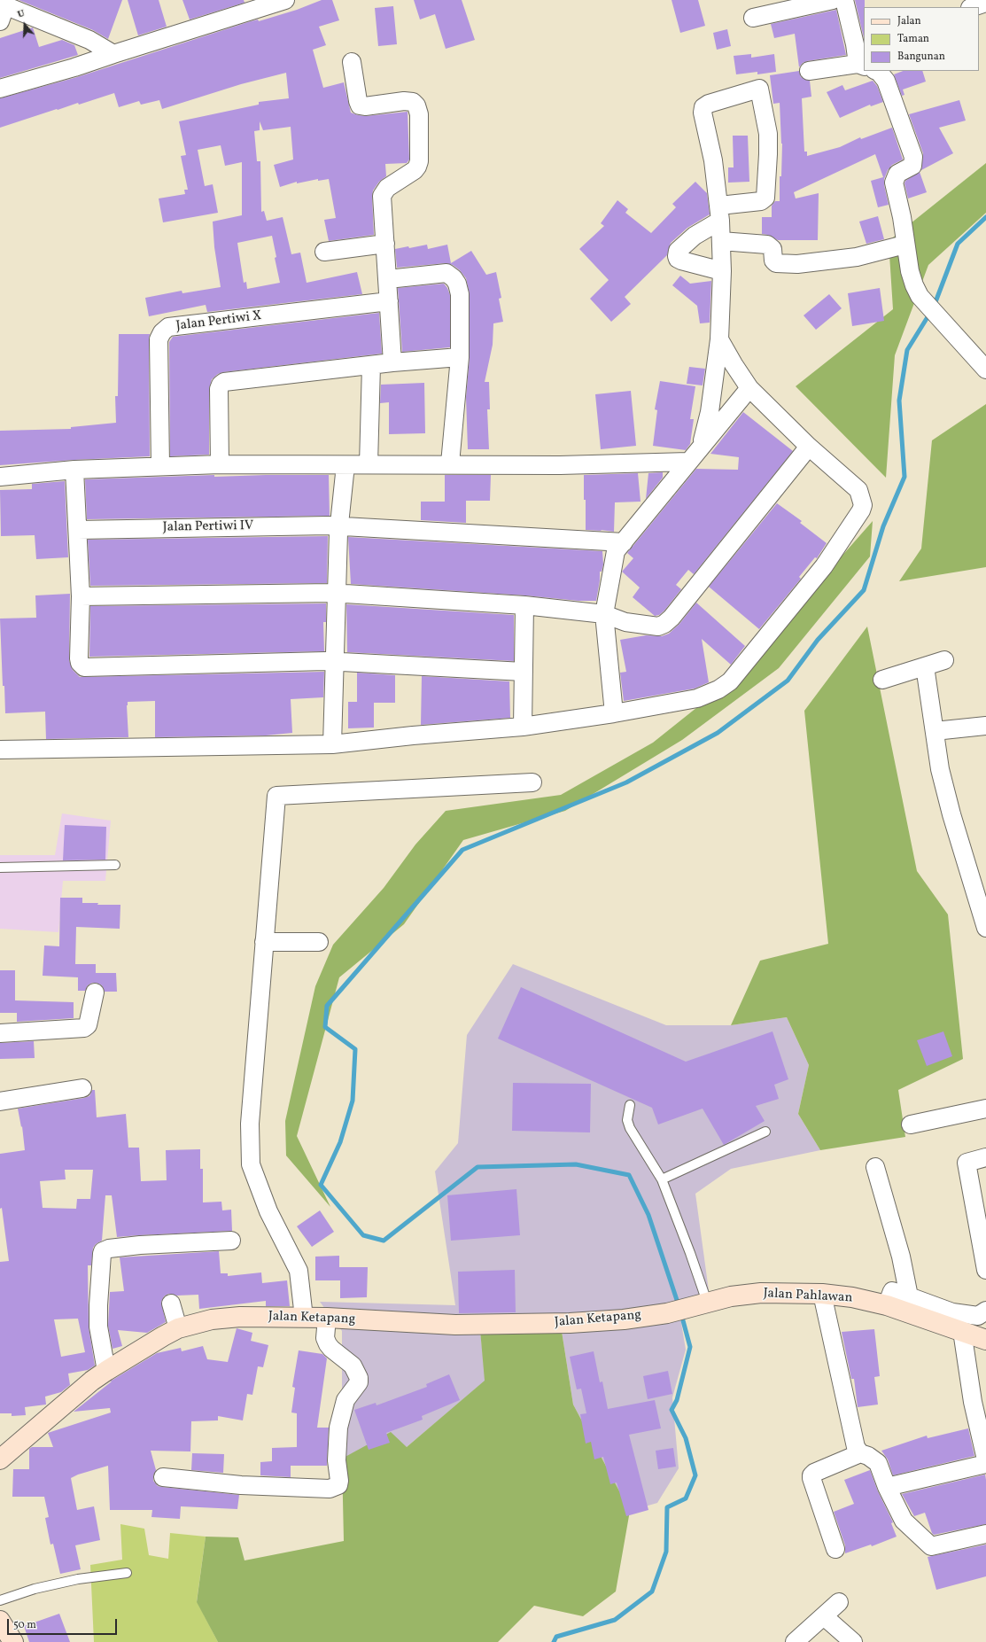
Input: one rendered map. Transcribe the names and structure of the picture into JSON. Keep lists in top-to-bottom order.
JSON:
{
  "streets": {
    "street": [
      "Jalan Pertiwi X",
      "Jalan Pertiwi IV",
      "Jalan Pahlawan",
      "Jalan Ketapang"
    ]
  },
  "crossings": [
    ["Jalan Pahlawan", "Jalan Ketapang"]
  ],
  "legend": ["Jalan", "Taman", "Bangunan"],
  "scale_bar": "50 m",
  "north": "top"
}
